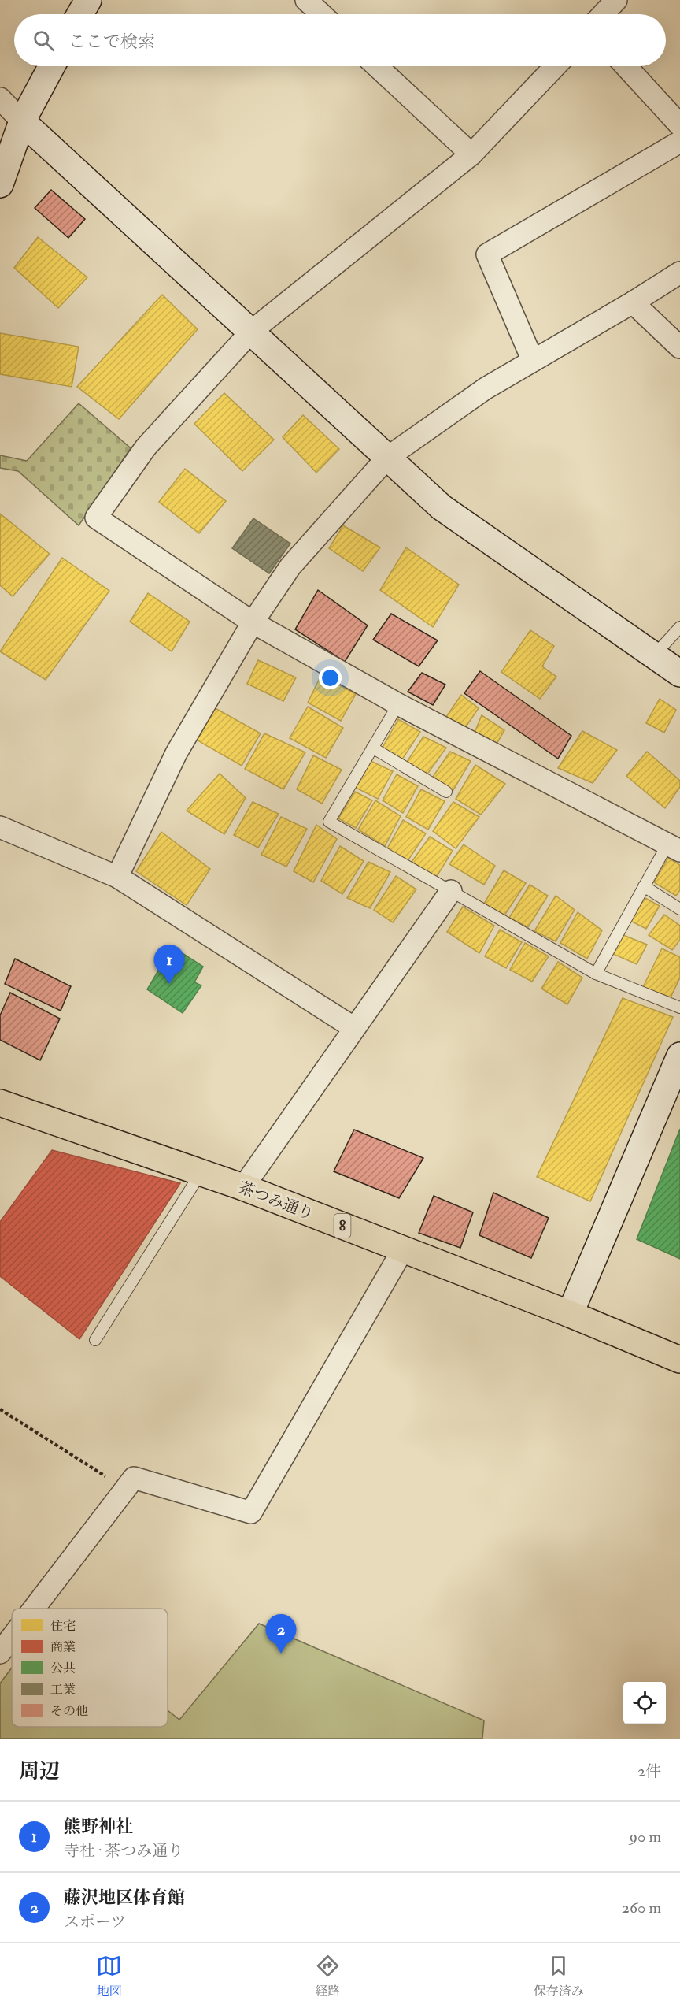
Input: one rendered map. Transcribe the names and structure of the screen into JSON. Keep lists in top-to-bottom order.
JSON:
{
  "streets": {
    "main road": ["茶つみ通り", "8"]
  },
  "legend": [
    "住宅",
    "商業",
    "公共",
    "工業",
    "その他"
  ],
  "page": {
    "search": "ここで検索",
    "pins": ["1", "2"],
    "heading": ["周辺", "2件"],
    "list": [
      {
        "mark": "1",
        "name": "熊野神社",
        "note": "寺社 · 茶つみ通り",
        "value": "90 m"
      },
      {
        "mark": "2",
        "name": "藤沢地区体育館",
        "note": "スポーツ",
        "value": "260 m"
      }
    ],
    "nav": ["地図", "経路", "保存済み"]
  }
}
